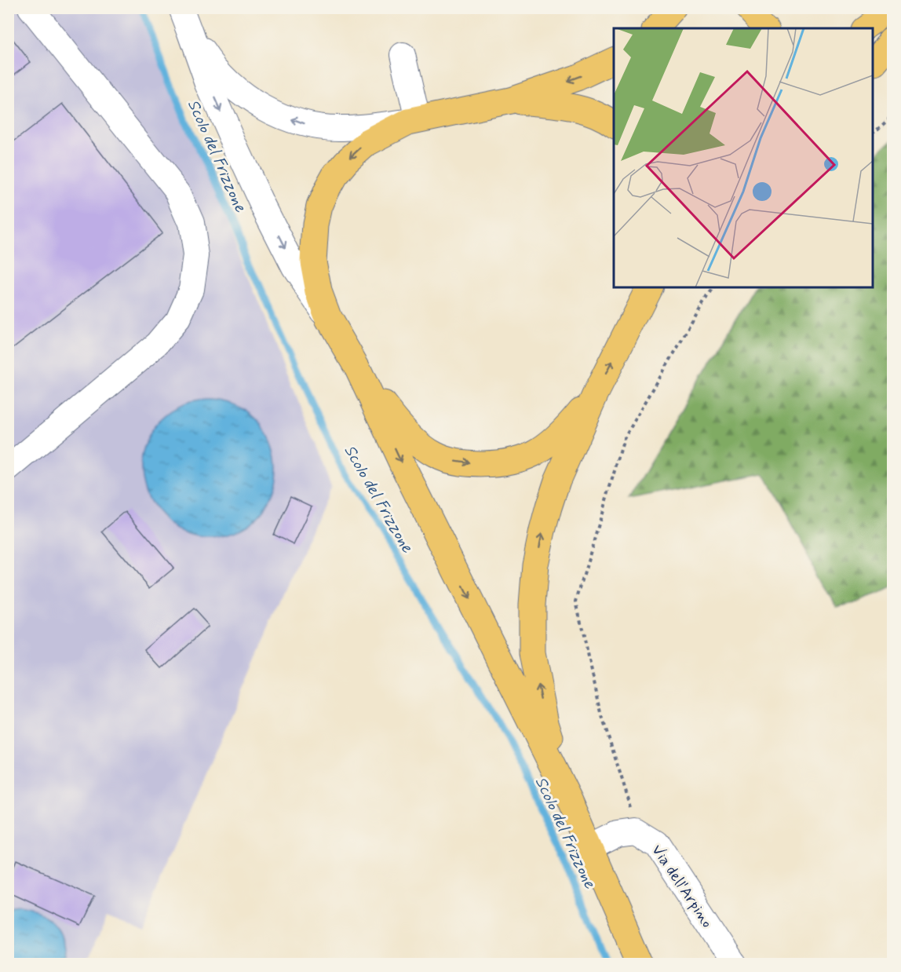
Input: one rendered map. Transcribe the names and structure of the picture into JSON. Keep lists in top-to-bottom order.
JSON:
{
  "streets": {
    "street": ["Via dell'Arpino"]
  },
  "water": ["Scolo del Frizzone"]
}
